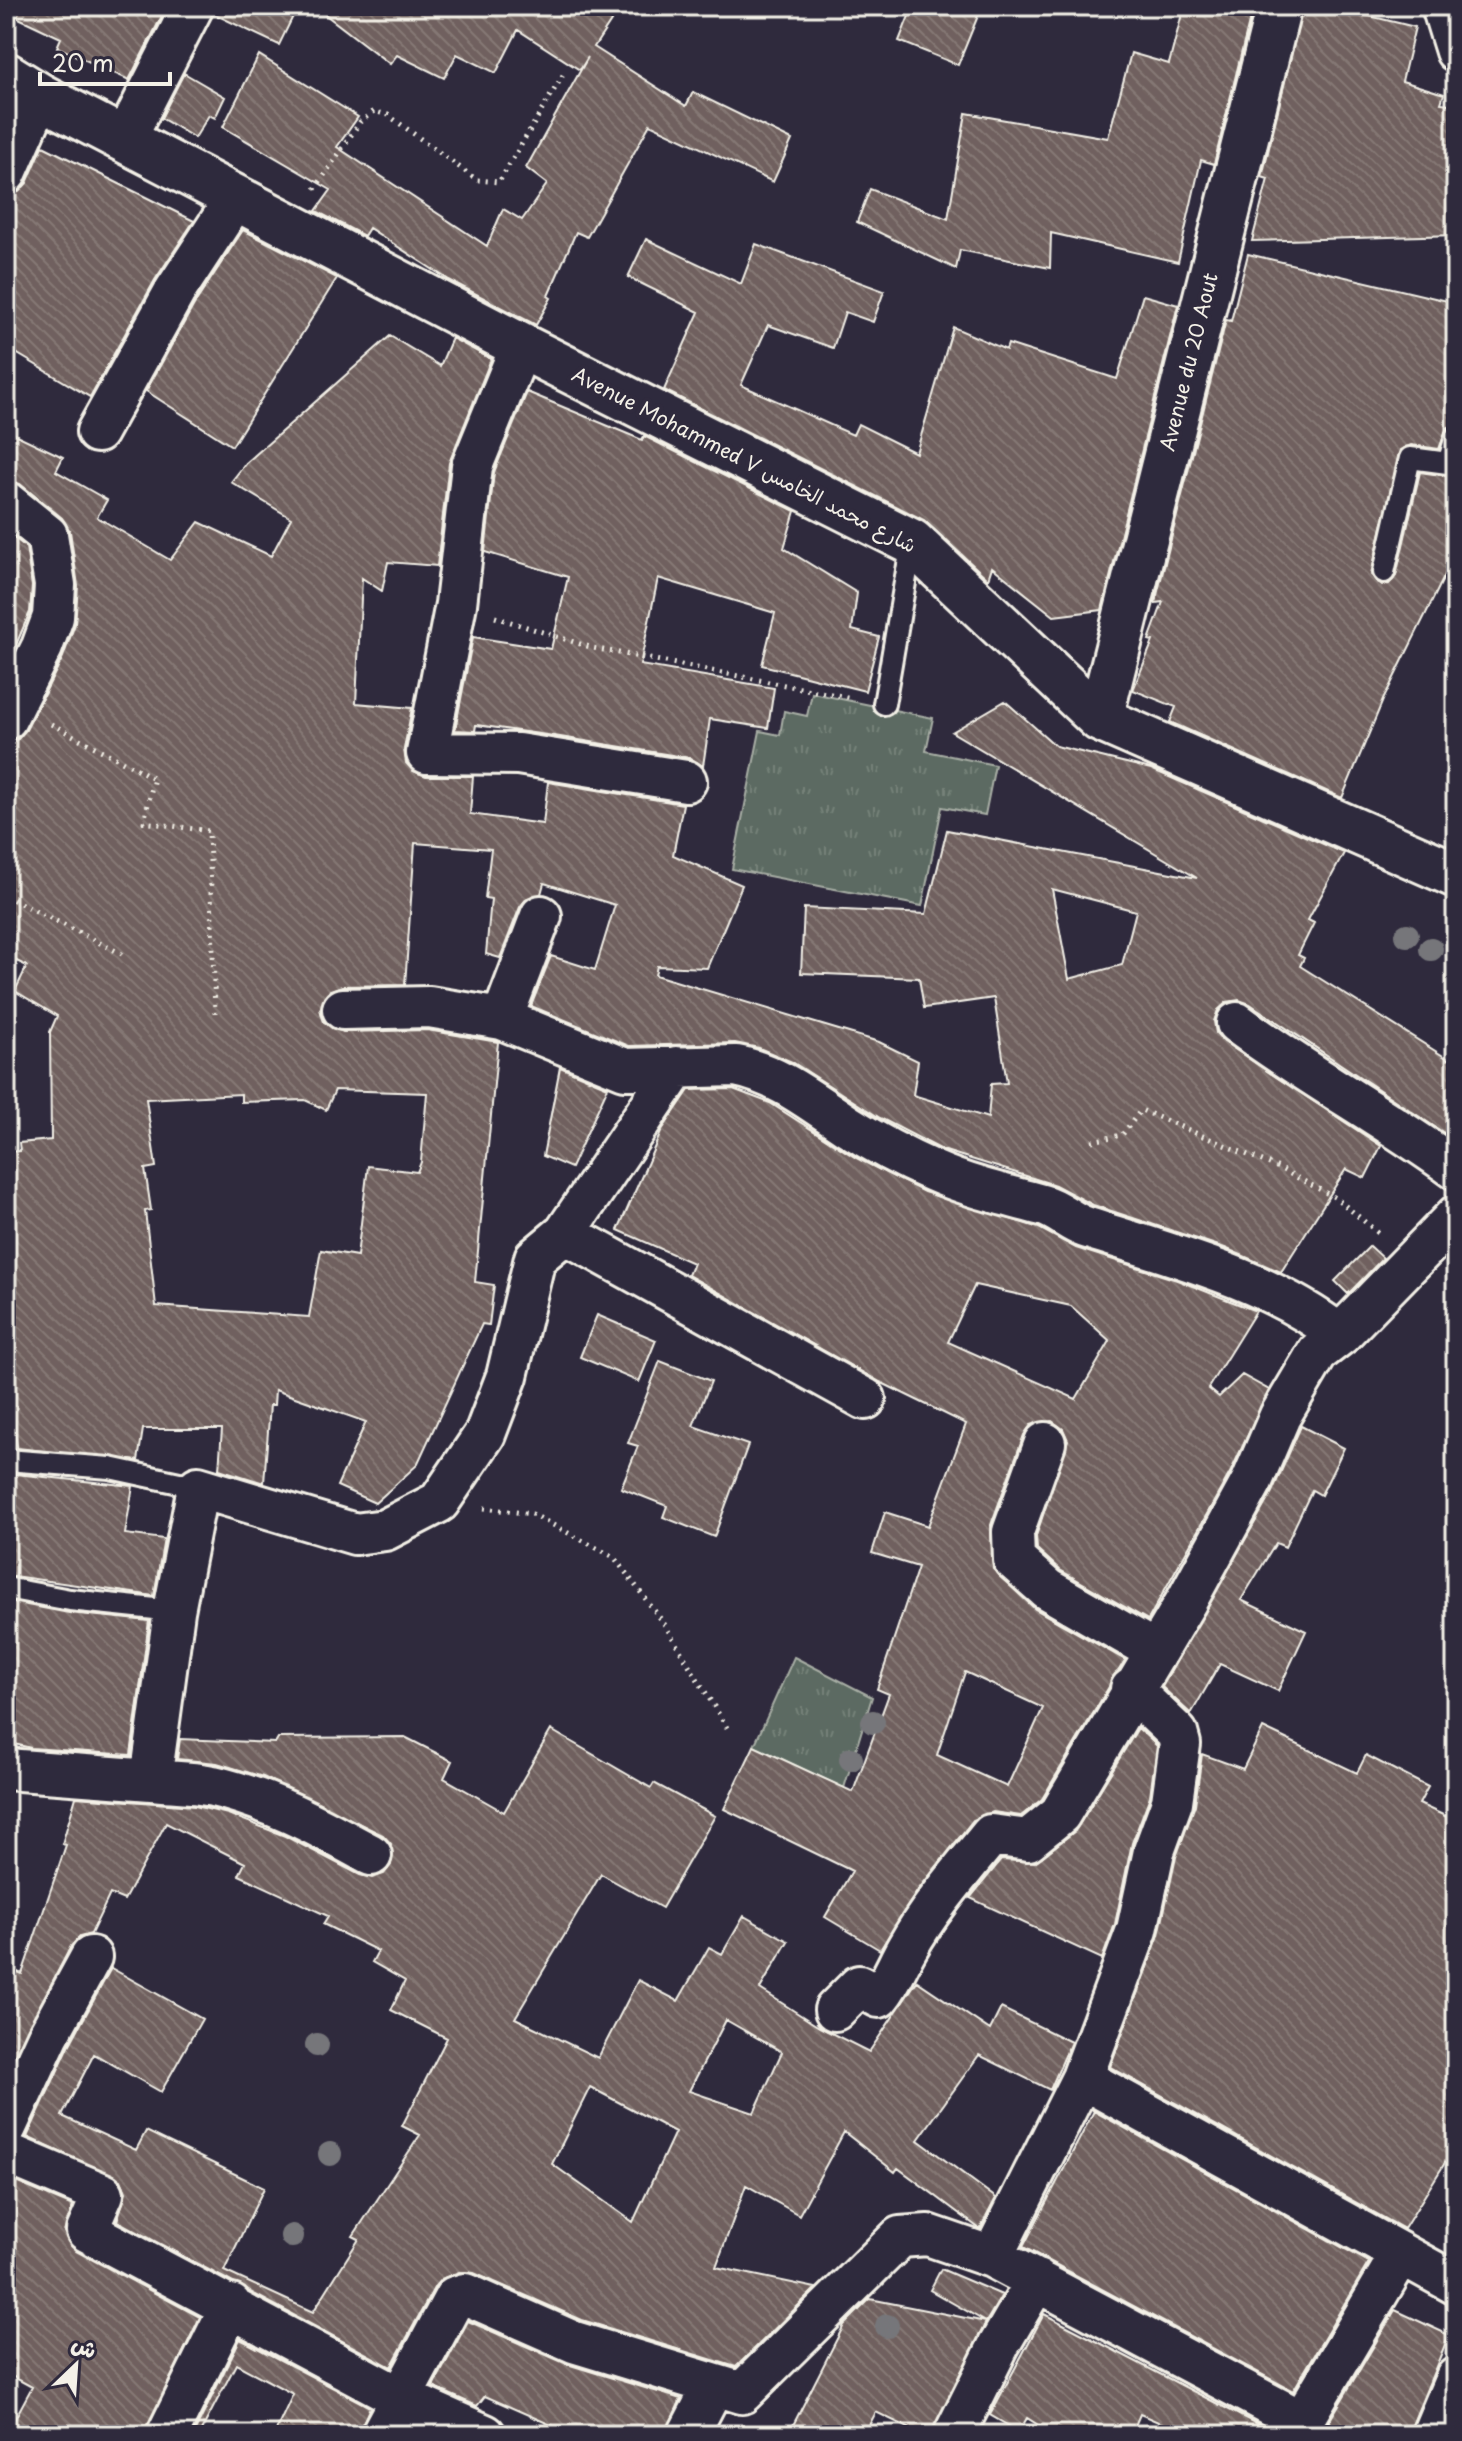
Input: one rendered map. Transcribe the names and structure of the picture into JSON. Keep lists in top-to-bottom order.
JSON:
{
  "streets": {
    "street": ["Avenue du 20 Aout", "Avenue Mohammed V شارع محمد الخامس"]
  },
  "crossings": [
    ["Avenue du 20 Aout", "Avenue Mohammed V شارع محمد الخامس"]
  ],
  "scale_bar": "20 m",
  "north": "top right"
}
